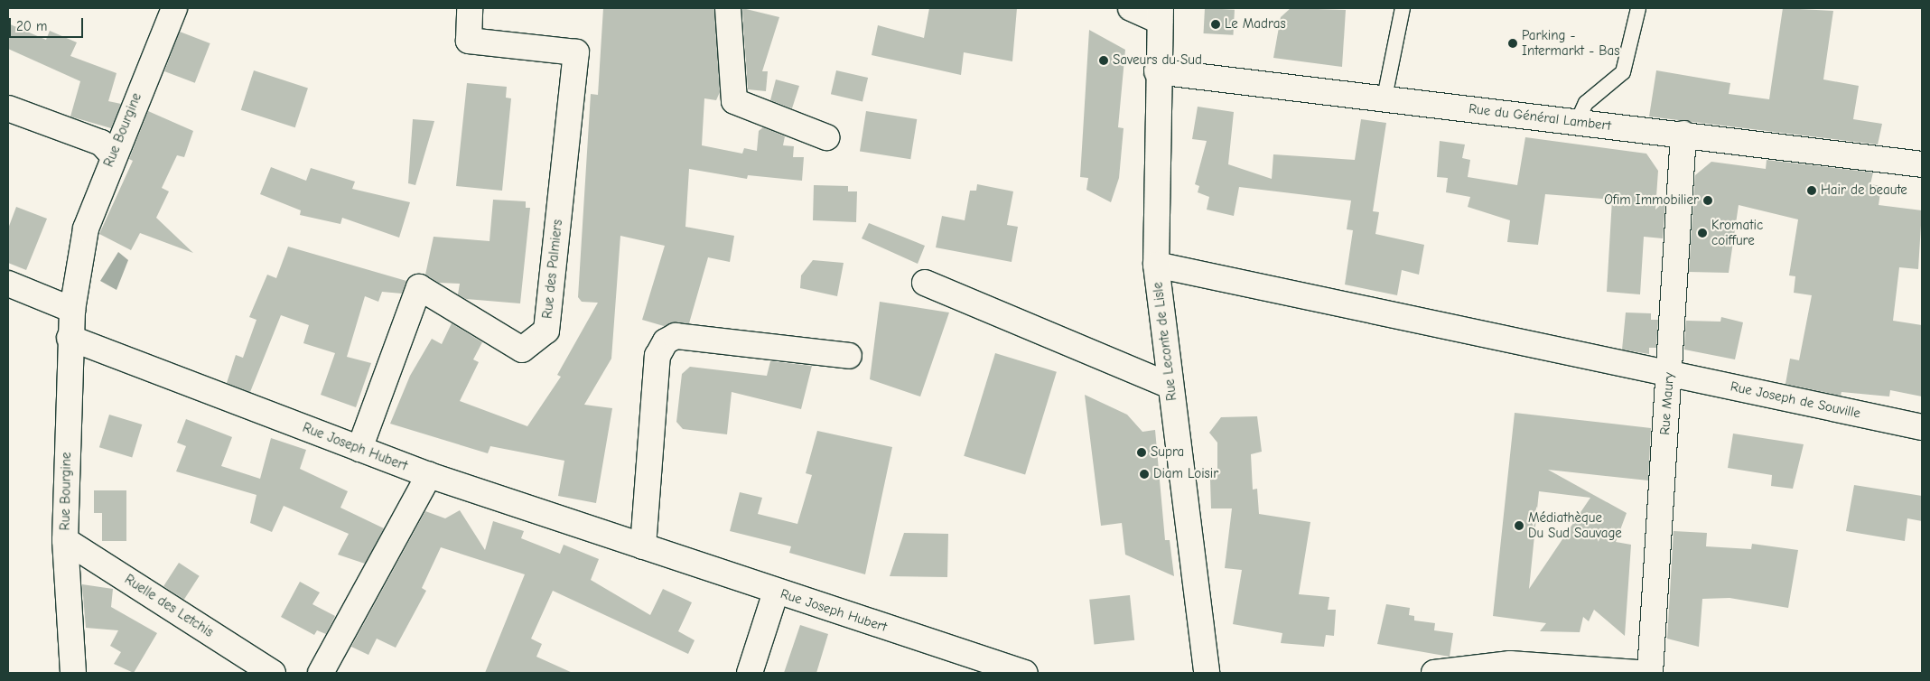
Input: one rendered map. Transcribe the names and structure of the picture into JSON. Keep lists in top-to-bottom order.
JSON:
{
  "streets": {
    "street": [
      "Rue du Général Lambert",
      "Rue Bourgine",
      "Rue des Palmiers",
      "Rue Leconte de Lisle",
      "Rue Joseph de Souville",
      "Rue Maury",
      "Rue Joseph Hubert",
      "Ruelle des Letchis"
    ]
  },
  "crossings": [
    ["Rue du Général Lambert", "Rue Leconte de Lisle"],
    ["Rue du Général Lambert", "Rue Maury"],
    ["Rue Bourgine", "Rue Joseph Hubert"],
    ["Rue Bourgine", "Ruelle des Letchis"],
    ["Rue des Palmiers", "Rue Joseph Hubert"],
    ["Rue Leconte de Lisle", "Rue Joseph de Souville"],
    ["Rue Joseph de Souville", "Rue Maury"]
  ],
  "places": [
    "Le Madras",
    "Parking - Intermarkt - Bas",
    "Saveurs du Sud",
    "Hair de beaute",
    "Ofim Immobilier",
    "Kromatic coiffure",
    "Supra",
    "Diam Loisir",
    "Médiathèque Du Sud Sauvage"
  ],
  "scale_bar": "20 m"
}
